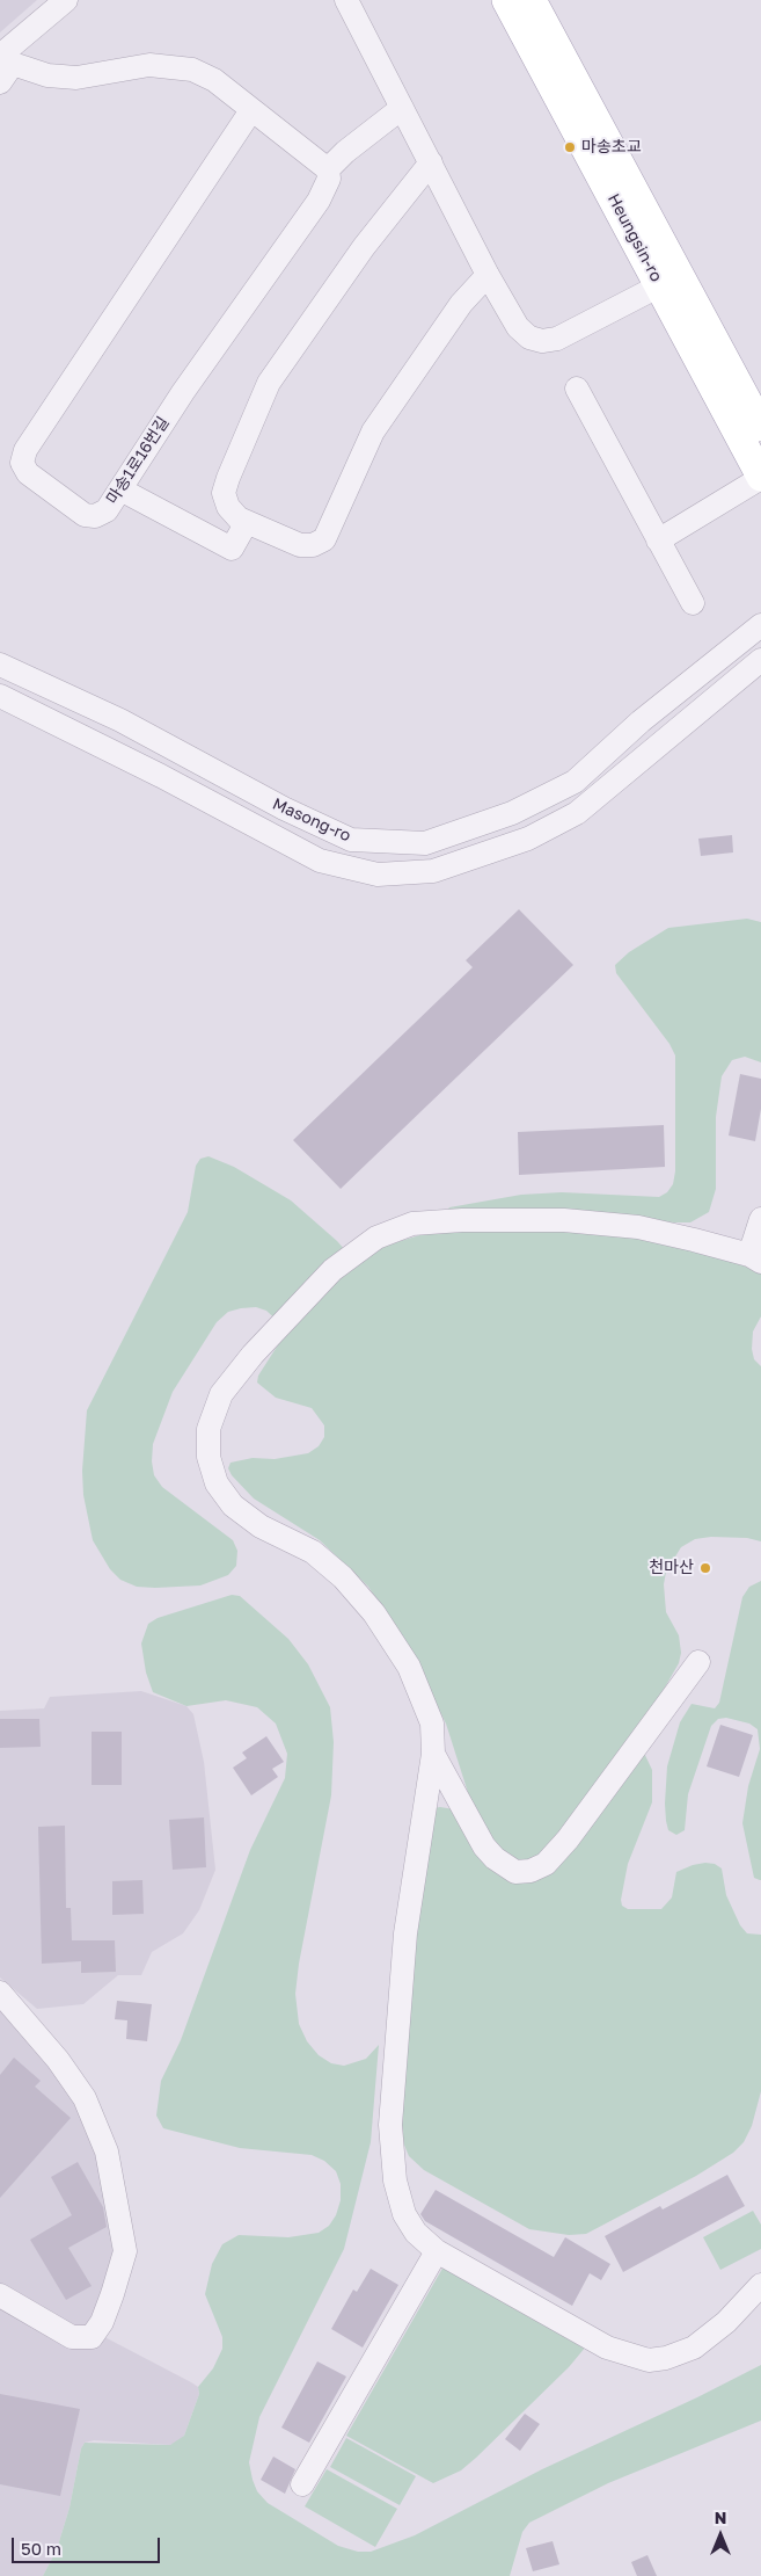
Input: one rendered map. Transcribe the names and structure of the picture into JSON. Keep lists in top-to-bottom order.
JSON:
{
  "streets": {
    "main road": ["Heungsin-ro"],
    "street": ["마송1로16번길", "Masong-ro"]
  },
  "places": ["마송초교", "천마산"],
  "scale_bar": "50 m",
  "north": "top"
}
